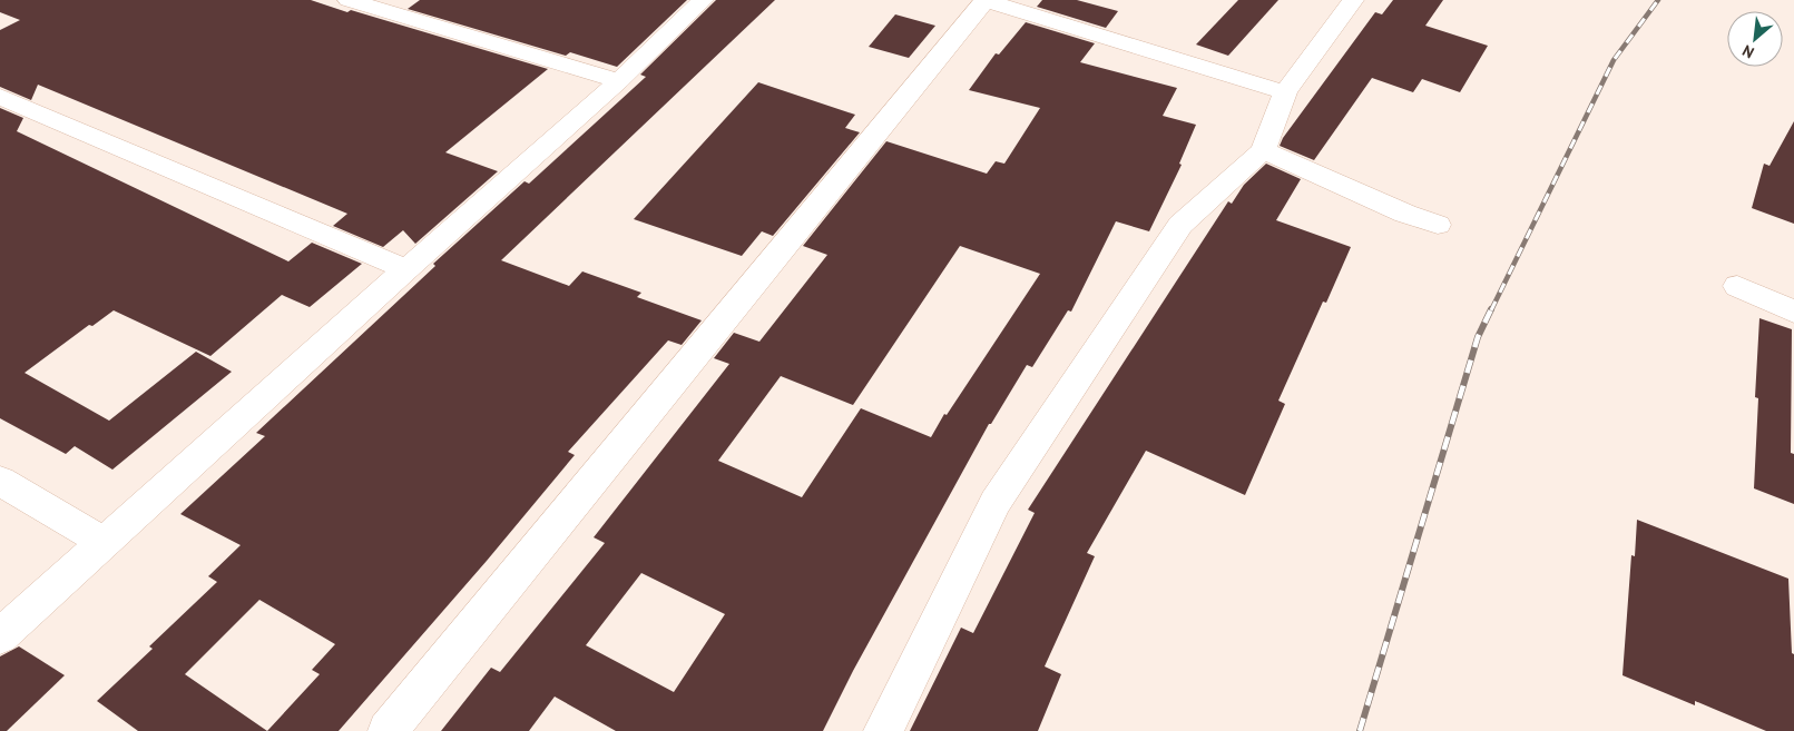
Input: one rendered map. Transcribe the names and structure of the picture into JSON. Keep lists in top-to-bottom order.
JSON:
{
  "north": "bottom left"
}
